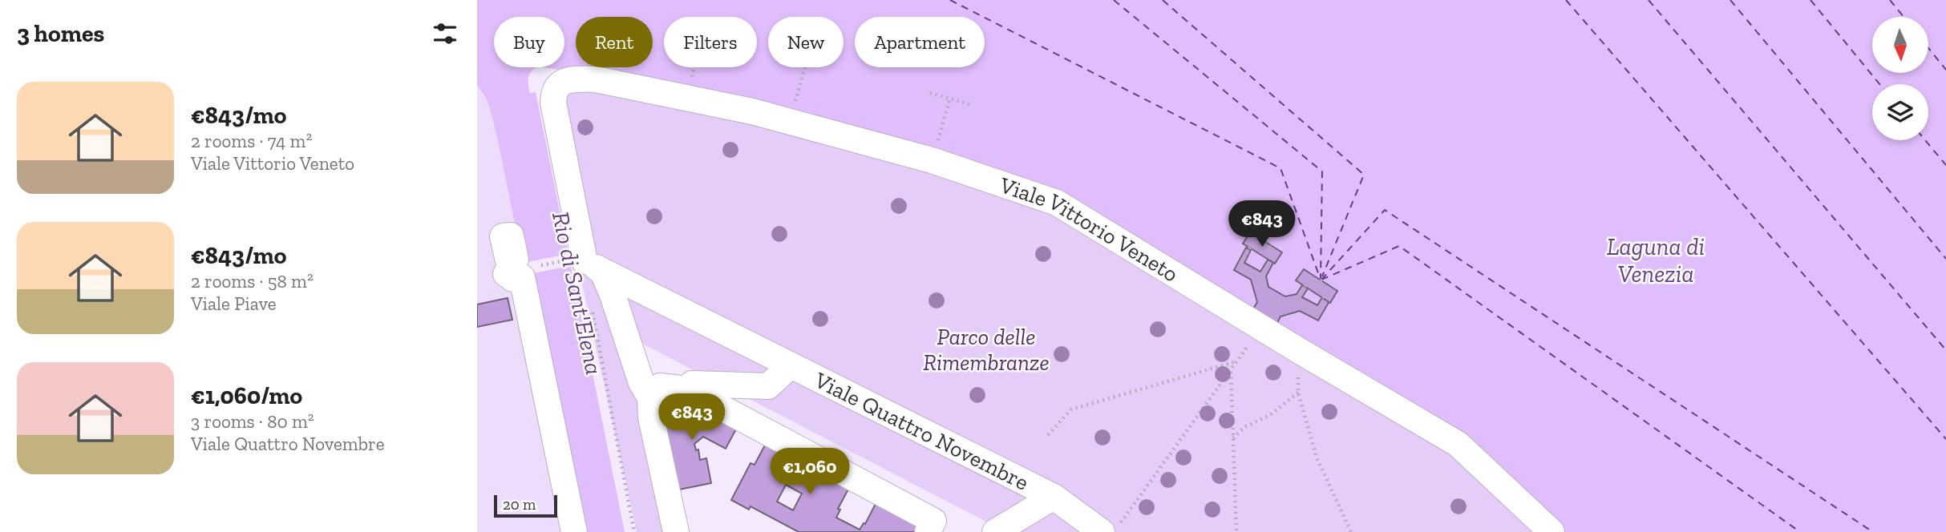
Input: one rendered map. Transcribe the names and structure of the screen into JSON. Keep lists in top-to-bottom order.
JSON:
{
  "streets": {
    "street": ["Viale Vittorio Veneto", "Viale Quattro Novembre"]
  },
  "crossings": [
    ["Viale Vittorio Veneto", "Viale Quattro Novembre"]
  ],
  "water": ["Laguna di Venezia", "Rio di Sant'Elena"],
  "parks": ["Parco delle Rimembranze"],
  "scale_bar": "20 m",
  "north": "bottom",
  "page": {
    "heading": "3 homes",
    "chip": [
      "Buy",
      "Rent",
      "Filters",
      "New",
      "Apartment"
    ],
    "list": [
      {
        "name": "€843/mo",
        "note": "2 rooms · 74 m² · Viale Vittorio Veneto"
      },
      {
        "name": "€843/mo",
        "note": "2 rooms · 58 m² · Viale Piave"
      },
      {
        "name": "€1,060/mo",
        "note": "3 rooms · 80 m² · Viale Quattro Novembre"
      }
    ],
    "price": ["€843", "€843", "€1,060"],
    "scale": "20 m"
  }
}
